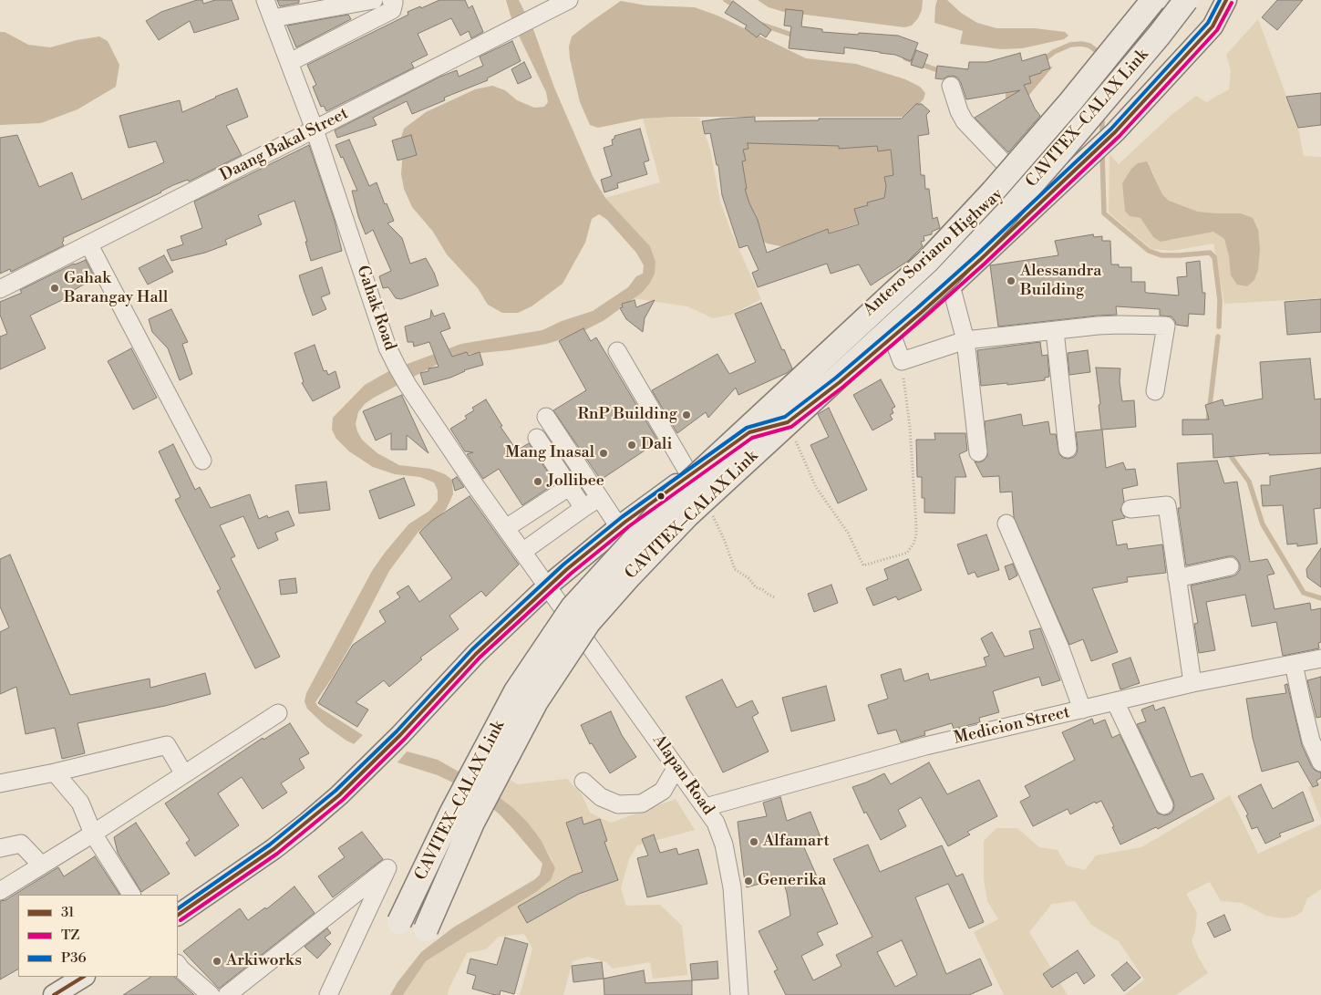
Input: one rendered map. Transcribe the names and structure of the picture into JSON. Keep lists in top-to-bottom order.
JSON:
{
  "streets": {
    "highway": ["CAVITEX–CALAX Link"],
    "main road": ["Antero Soriano Highway"],
    "street": [
      "Daang Bakal Street",
      "Gahak Road",
      "Medicion Street",
      "Alapan Road"
    ]
  },
  "crossings": [
    ["Daang Bakal Street", "Gahak Road"],
    ["Antero Soriano Highway", "Gahak Road"],
    ["Antero Soriano Highway", "Alapan Road"],
    ["Gahak Road", "Alapan Road"],
    ["Medicion Street", "Alapan Road"]
  ],
  "places": [
    "Alessandra Building",
    "Gahak Barangay Hall",
    "RnP Building",
    "Dali",
    "Mang Inasal",
    "Jollibee",
    "Alfamart",
    "Generika",
    "Arkiworks"
  ],
  "lines": ["transit line 31", "transit line P36", "transit line TZ"],
  "legend": ["31", "TZ", "P36"]
}
